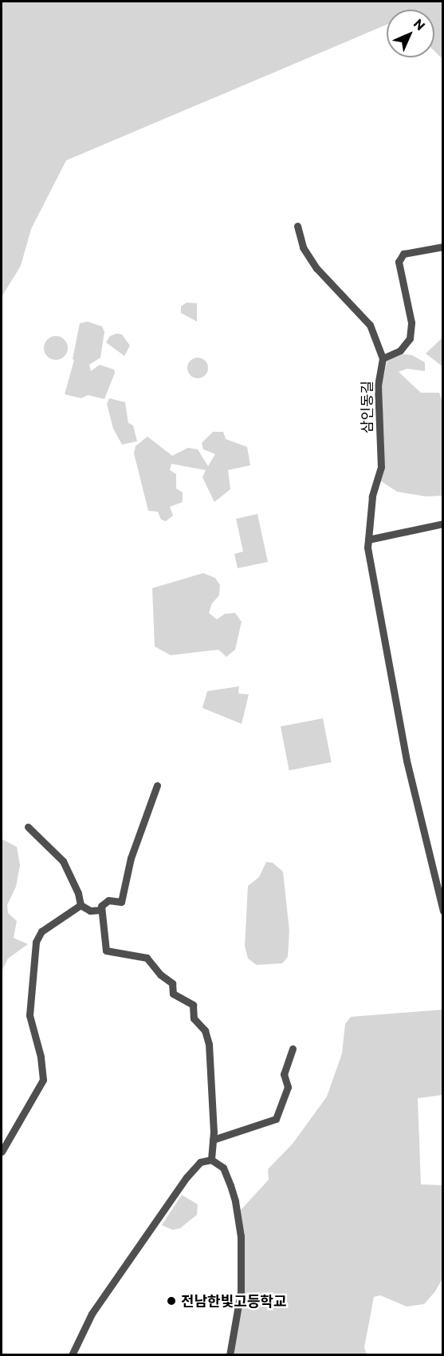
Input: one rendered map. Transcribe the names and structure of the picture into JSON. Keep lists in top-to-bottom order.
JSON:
{
  "streets": {
    "street": ["삼인동길"]
  },
  "places": ["전남한빛고등학교"],
  "north": "top right"
}
